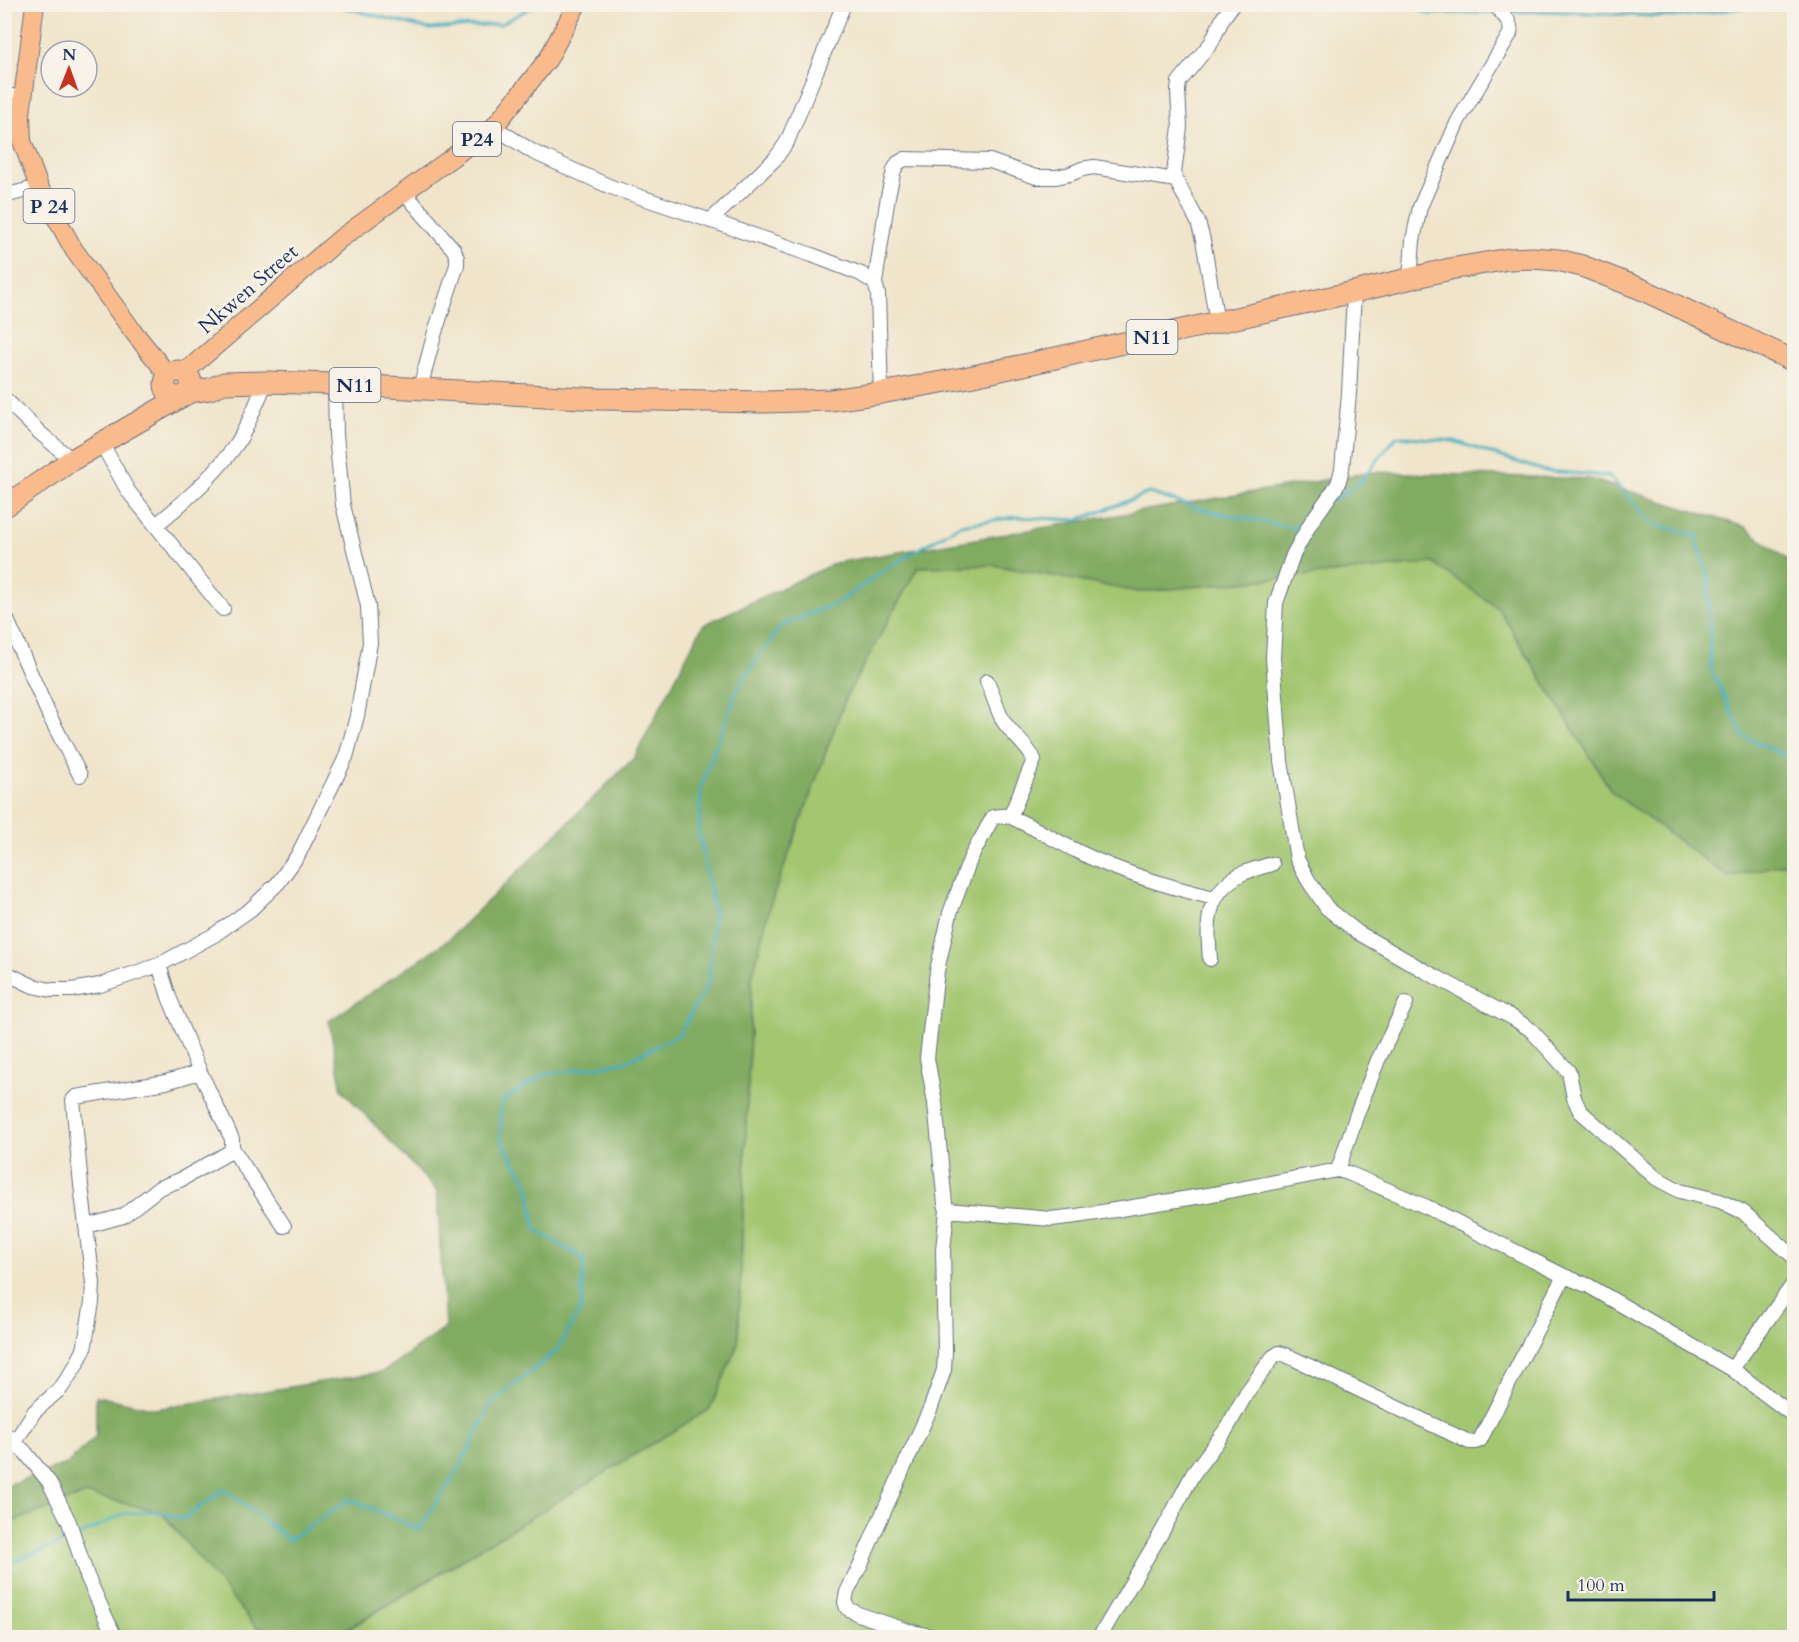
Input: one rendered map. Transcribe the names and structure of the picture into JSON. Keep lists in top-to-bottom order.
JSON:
{
  "streets": {
    "highway": ["N11"],
    "main road": ["P24", "P 24", "Nkwen Street"]
  },
  "crossings": [
    ["P24", "Nkwen Street"],
    ["P 24", "Nkwen Street"],
    ["P 24", "N11"],
    ["Nkwen Street", "N11"]
  ],
  "scale_bar": "100 m",
  "north": "top"
}
